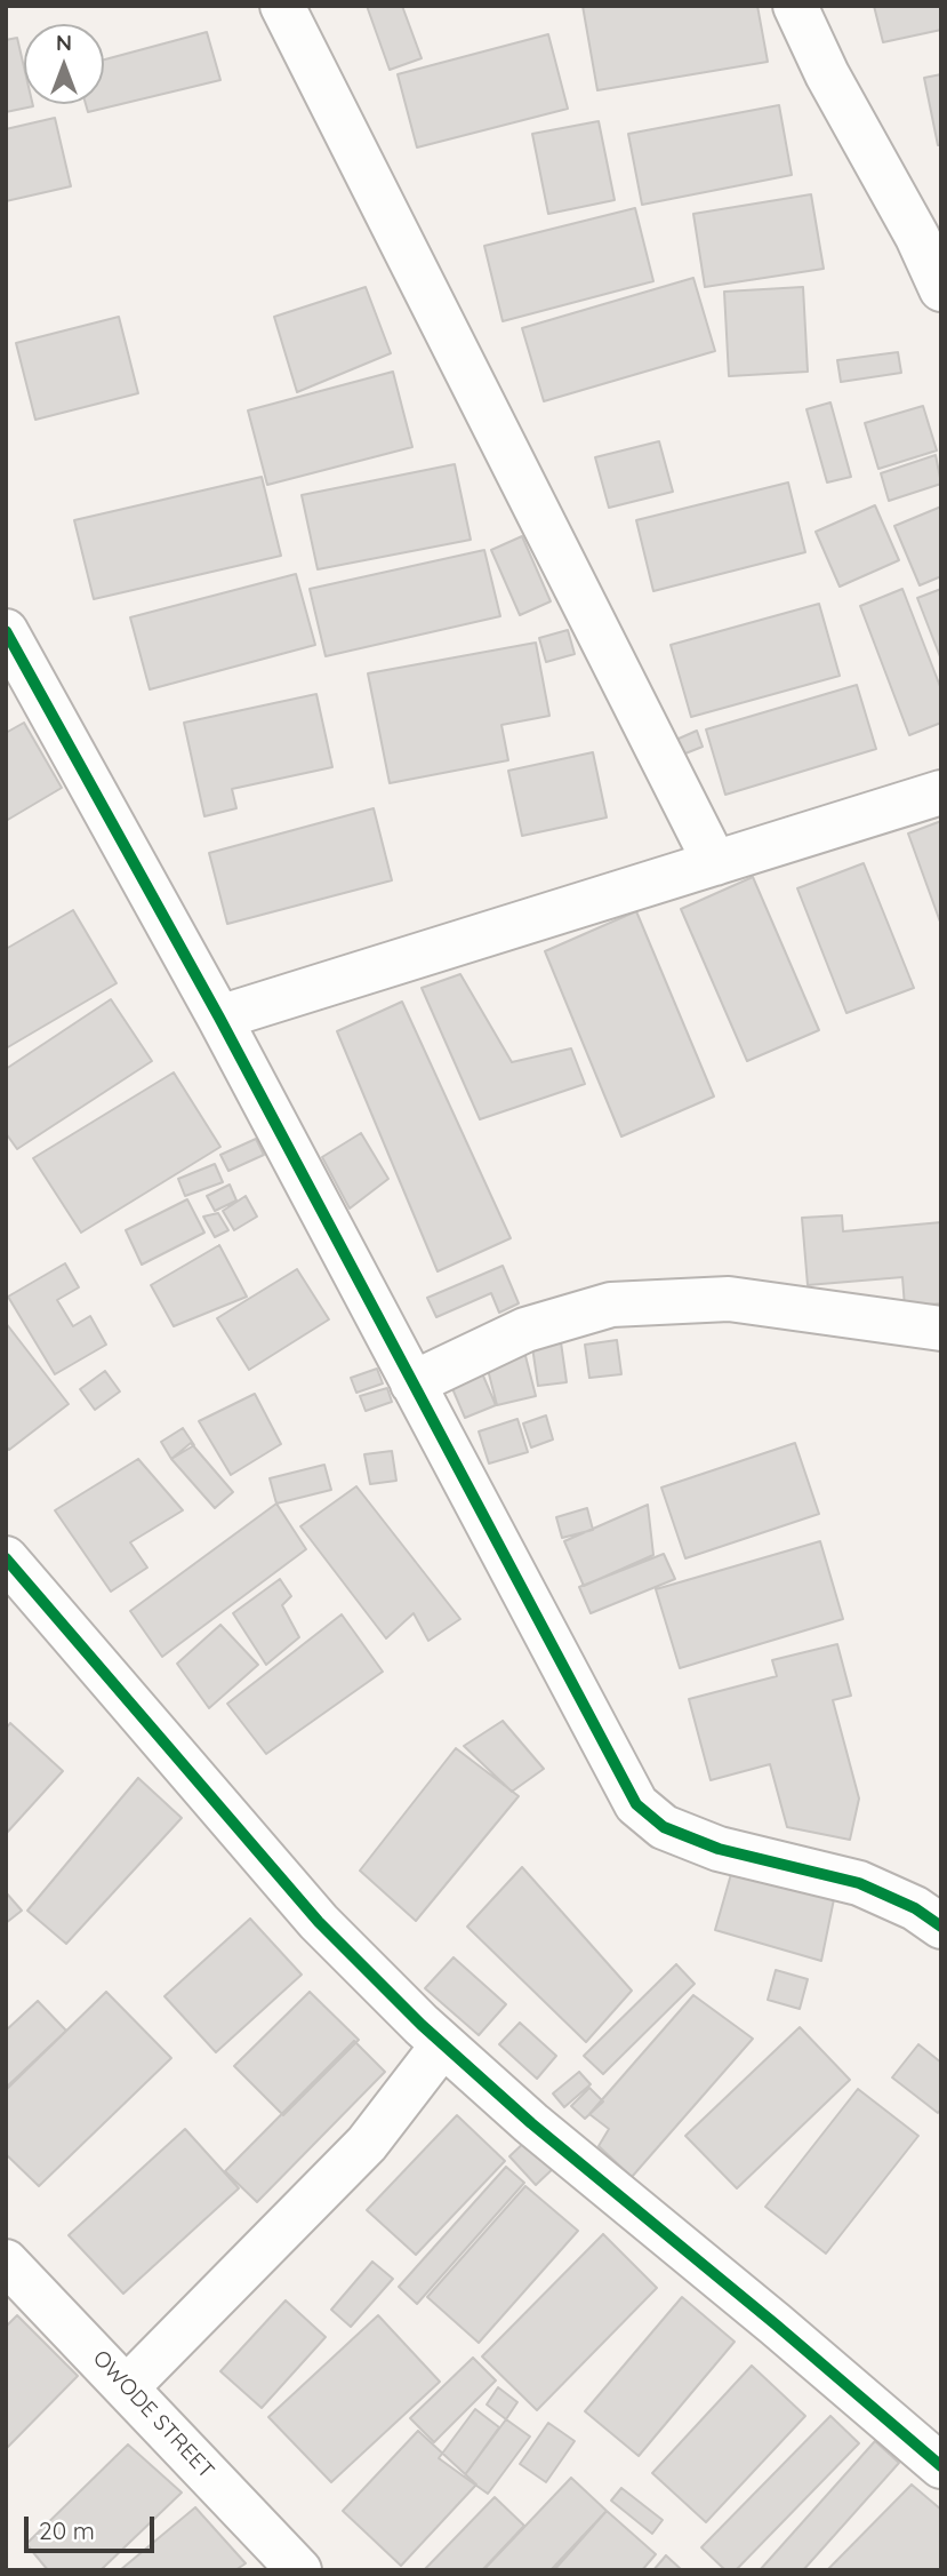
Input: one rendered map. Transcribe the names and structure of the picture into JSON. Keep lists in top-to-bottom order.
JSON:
{
  "streets": {
    "street": ["OWODE STREET"]
  },
  "scale_bar": "20 m",
  "north": "top"
}
